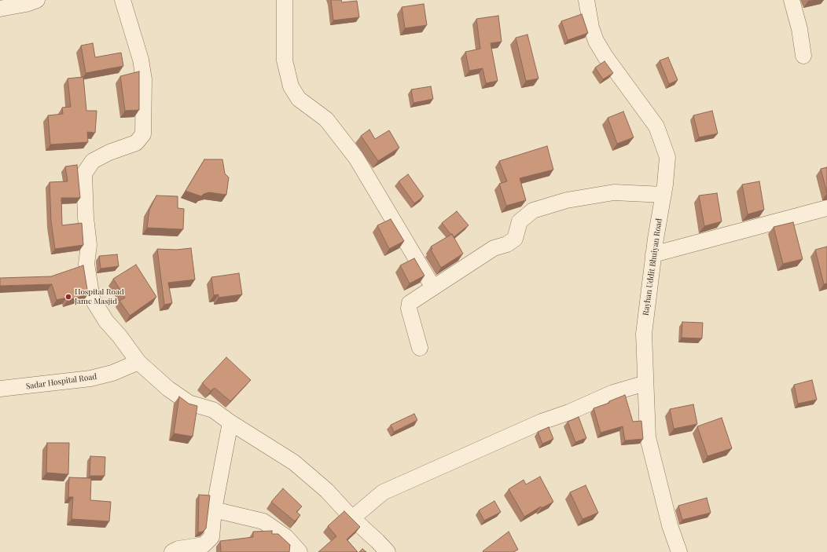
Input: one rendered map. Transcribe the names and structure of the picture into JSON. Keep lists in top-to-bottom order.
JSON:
{
  "streets": {
    "street": ["Rayhan Uddit Bhuiyan Road", "Sadar Hospital Road"]
  },
  "places": ["Hospital Road Jame Masjid"]
}
